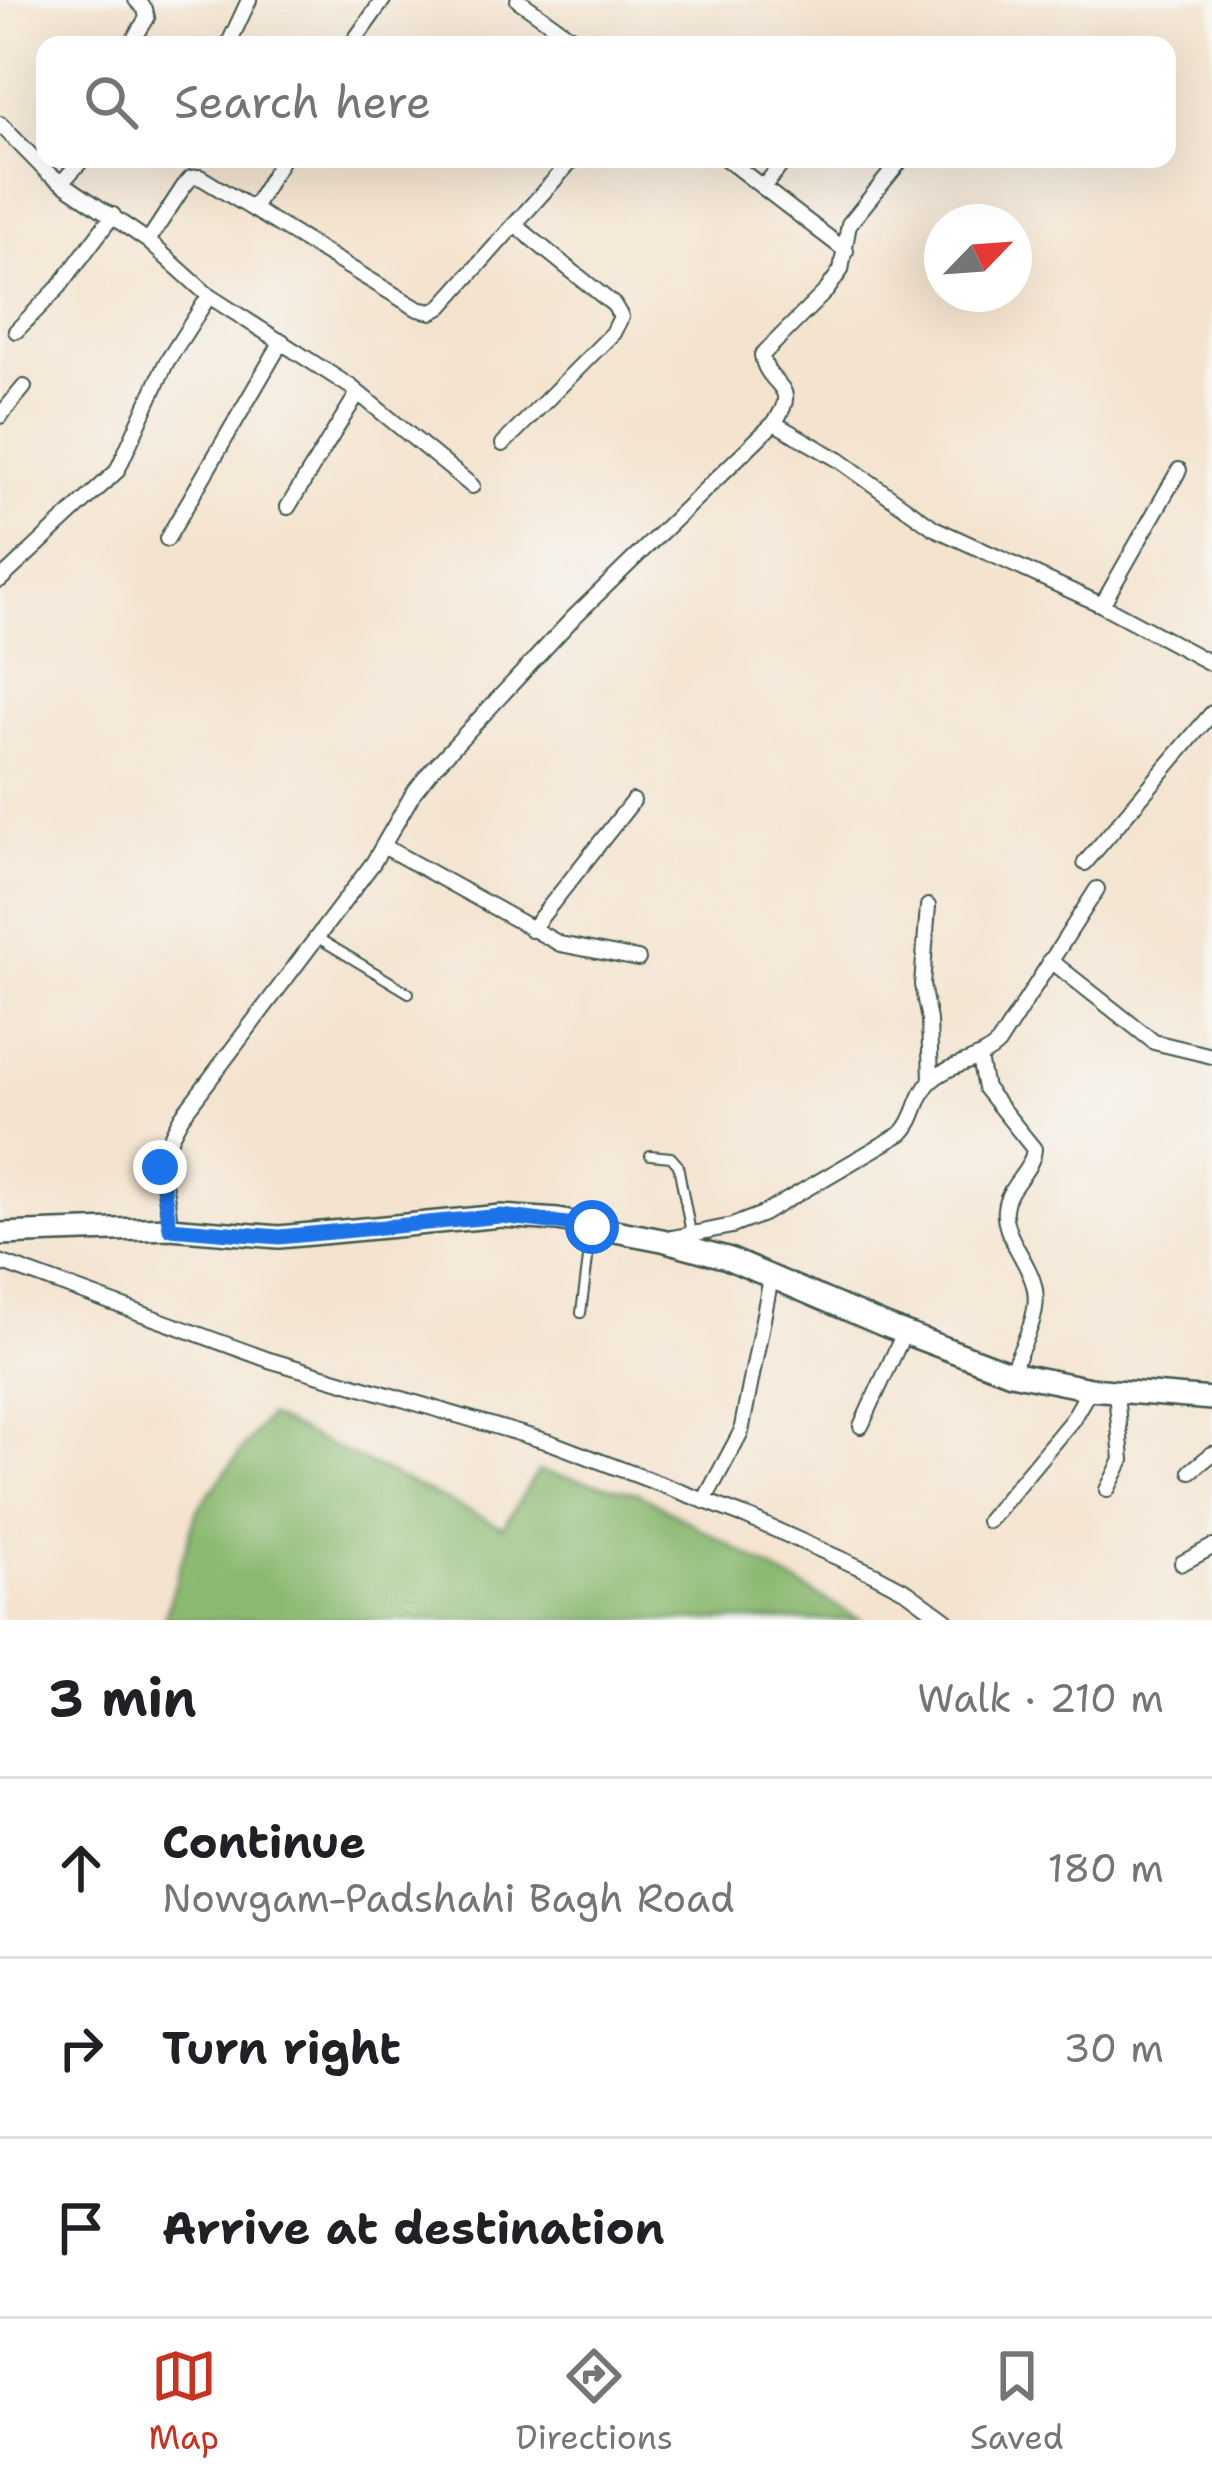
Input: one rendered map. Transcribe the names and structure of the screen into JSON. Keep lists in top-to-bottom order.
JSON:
{
  "north": "top right",
  "page": {
    "search": "Search here",
    "heading": ["3 min", "Walk · 210 m"],
    "list": [
      ["Continue", "Nowgam-Padshahi Bagh Road", "180 m"],
      ["Turn right", "30 m"],
      "Arrive at destination"
    ],
    "nav": ["Map", "Directions", "Saved"]
  }
}
